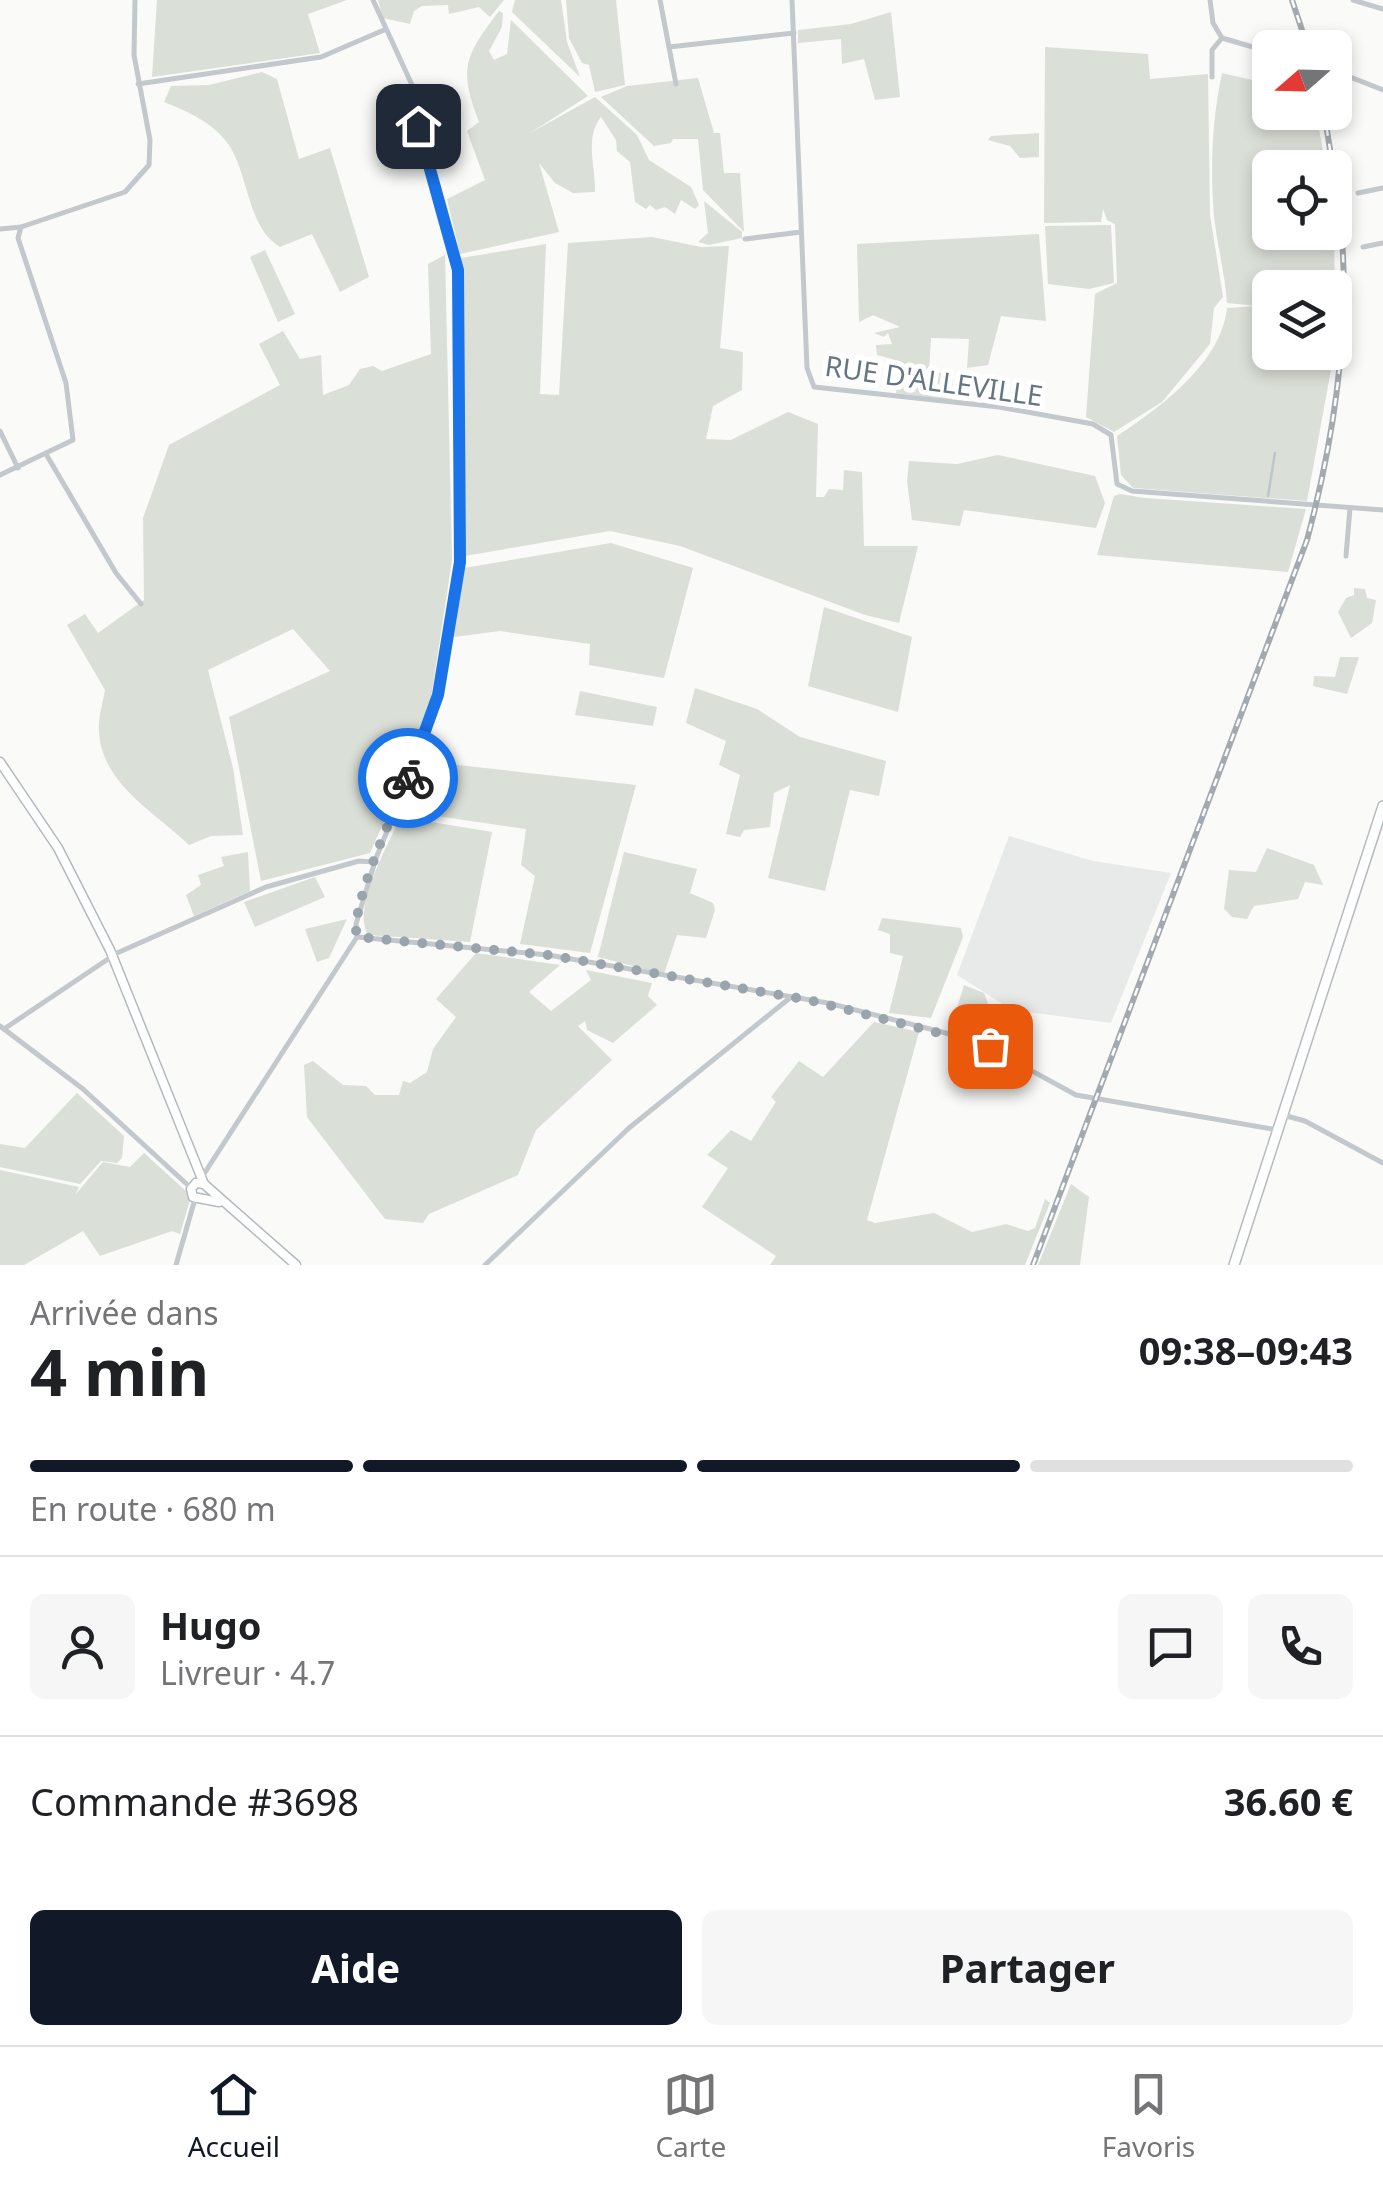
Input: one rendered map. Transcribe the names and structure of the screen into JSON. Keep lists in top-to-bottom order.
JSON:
{
  "streets": {
    "street": ["RUE D'ALLEVILLE"]
  },
  "north": "left",
  "page": {
    "heading": ["4 min", "Arrivée dans", "09:38–09:43"],
    "panel": [
      "Hugo",
      "Livreur · 4.7",
      "Commande #3698",
      "36.60 €"
    ],
    "bar": "En route · 680 m",
    "buttons": ["Aide", "Partager"],
    "tabs": ["Accueil", "Carte", "Favoris"]
  }
}
